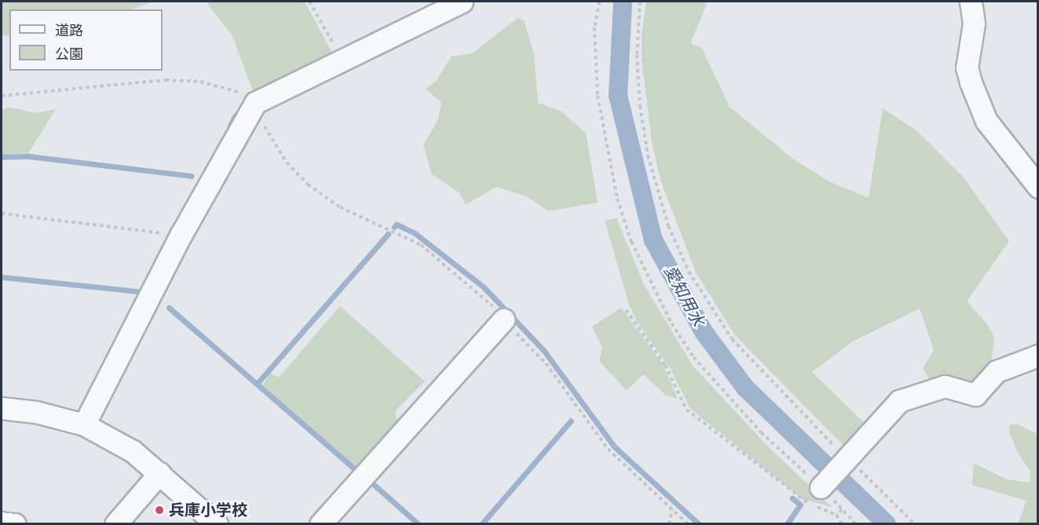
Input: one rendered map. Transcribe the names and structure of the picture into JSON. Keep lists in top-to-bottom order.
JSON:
{
  "water": ["愛知用水"],
  "places": ["兵庫小学校"],
  "legend": ["道路", "公園"]
}
